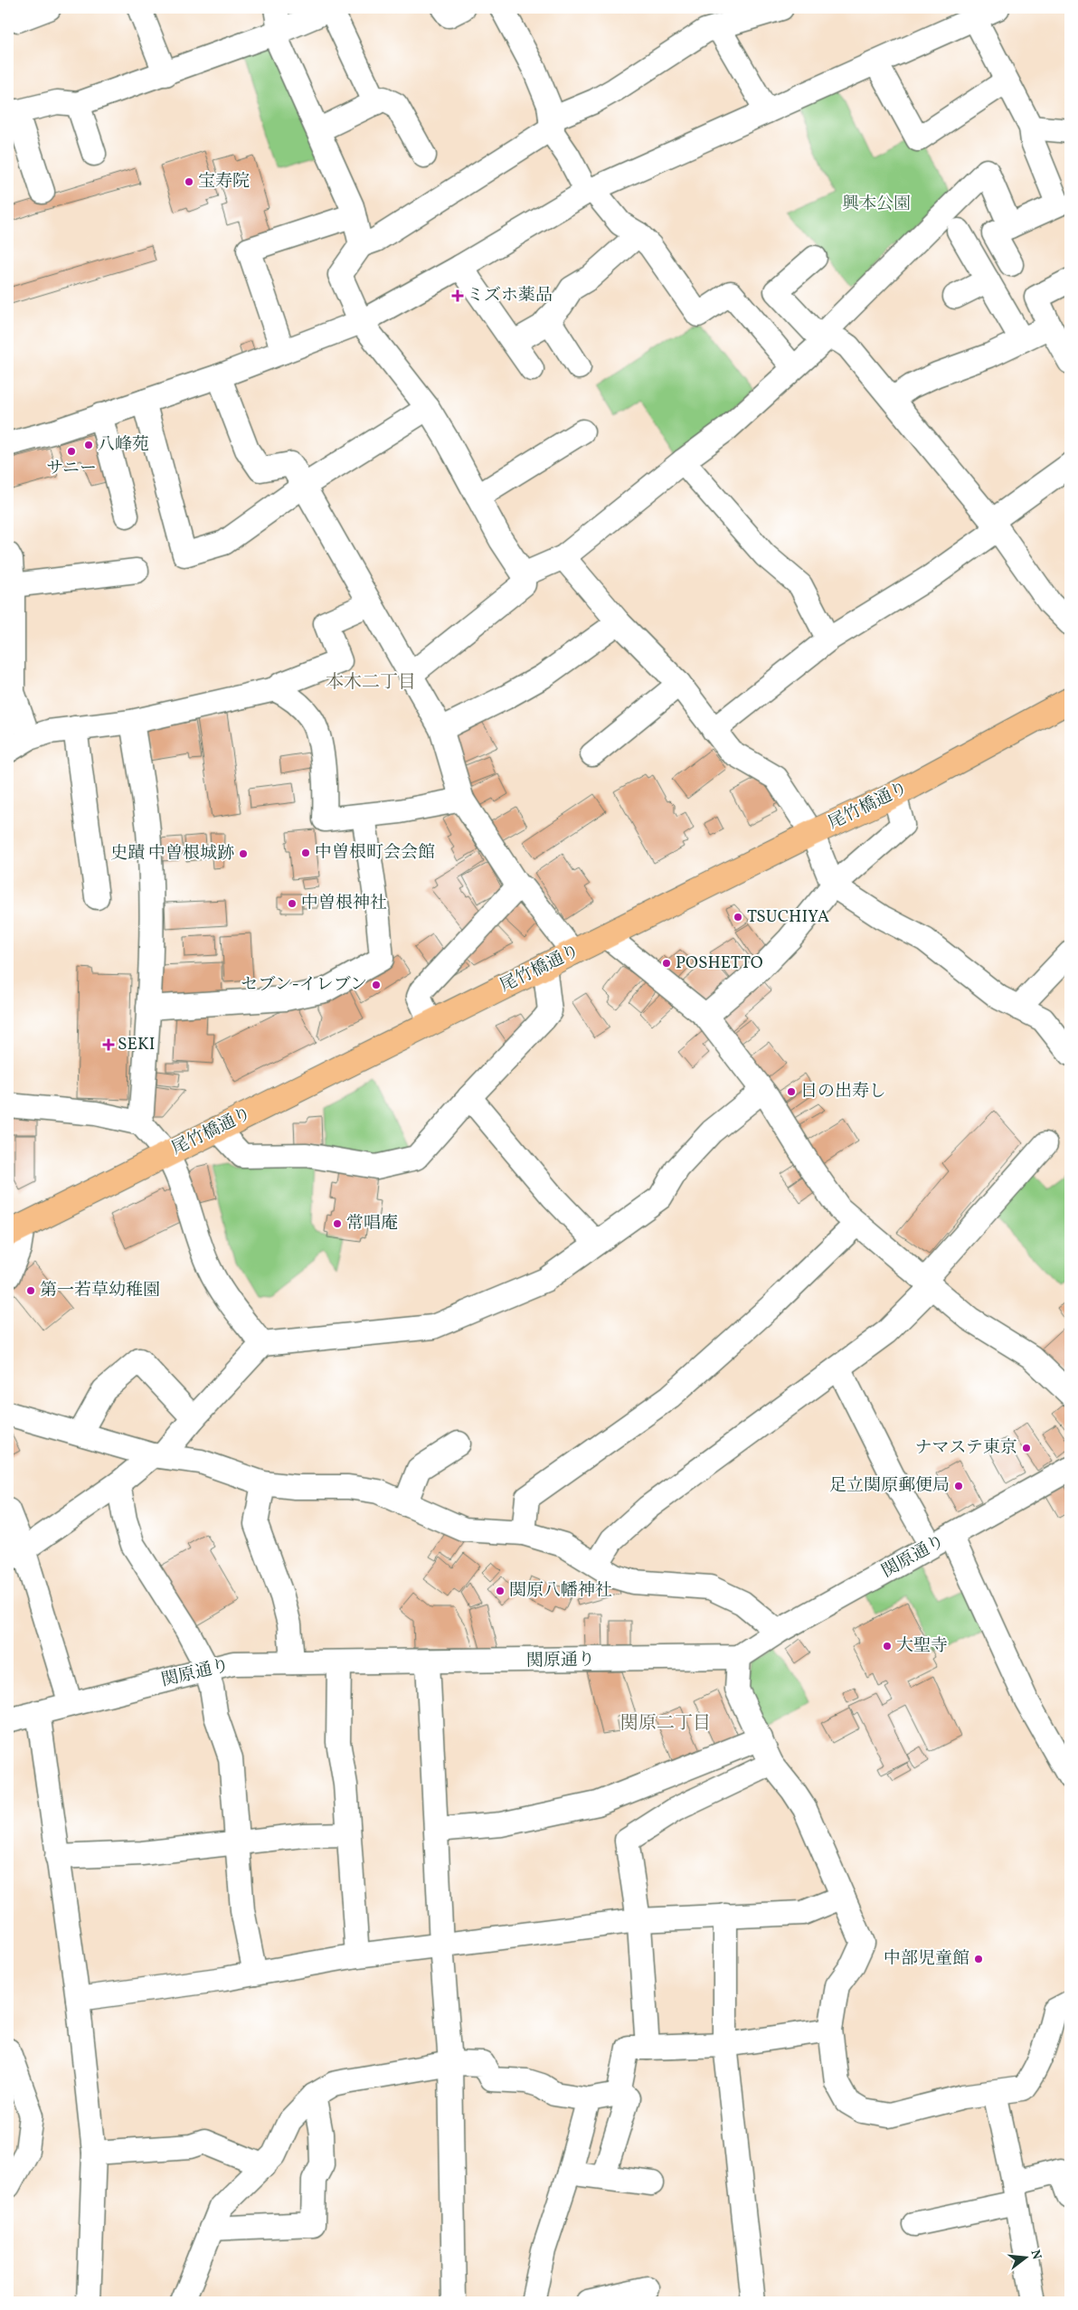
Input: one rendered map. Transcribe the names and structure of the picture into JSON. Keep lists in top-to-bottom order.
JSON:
{
  "streets": {
    "main road": ["尾竹橋通り"],
    "street": ["関原通り"]
  },
  "districts": ["本木二丁目", "関原二丁目"],
  "parks": ["興本公園"],
  "places": {
    "other": [
      "宝寿院",
      "八峰苑",
      "サニー",
      "中曽根町会会館",
      "史蹟 中曽根城跡",
      "中曽根神社",
      "TSUCHIYA",
      "POSHETTO",
      "セブン-イレブン",
      "日の出寿し",
      "常唱庵",
      "第一若草幼稚園",
      "ナマステ東京",
      "足立関原郵便局",
      "関原八幡神社",
      "大聖寺",
      "中部児童館"
    ],
    "health": ["ミズホ薬品", "SEKI"]
  },
  "north": "right"
}
